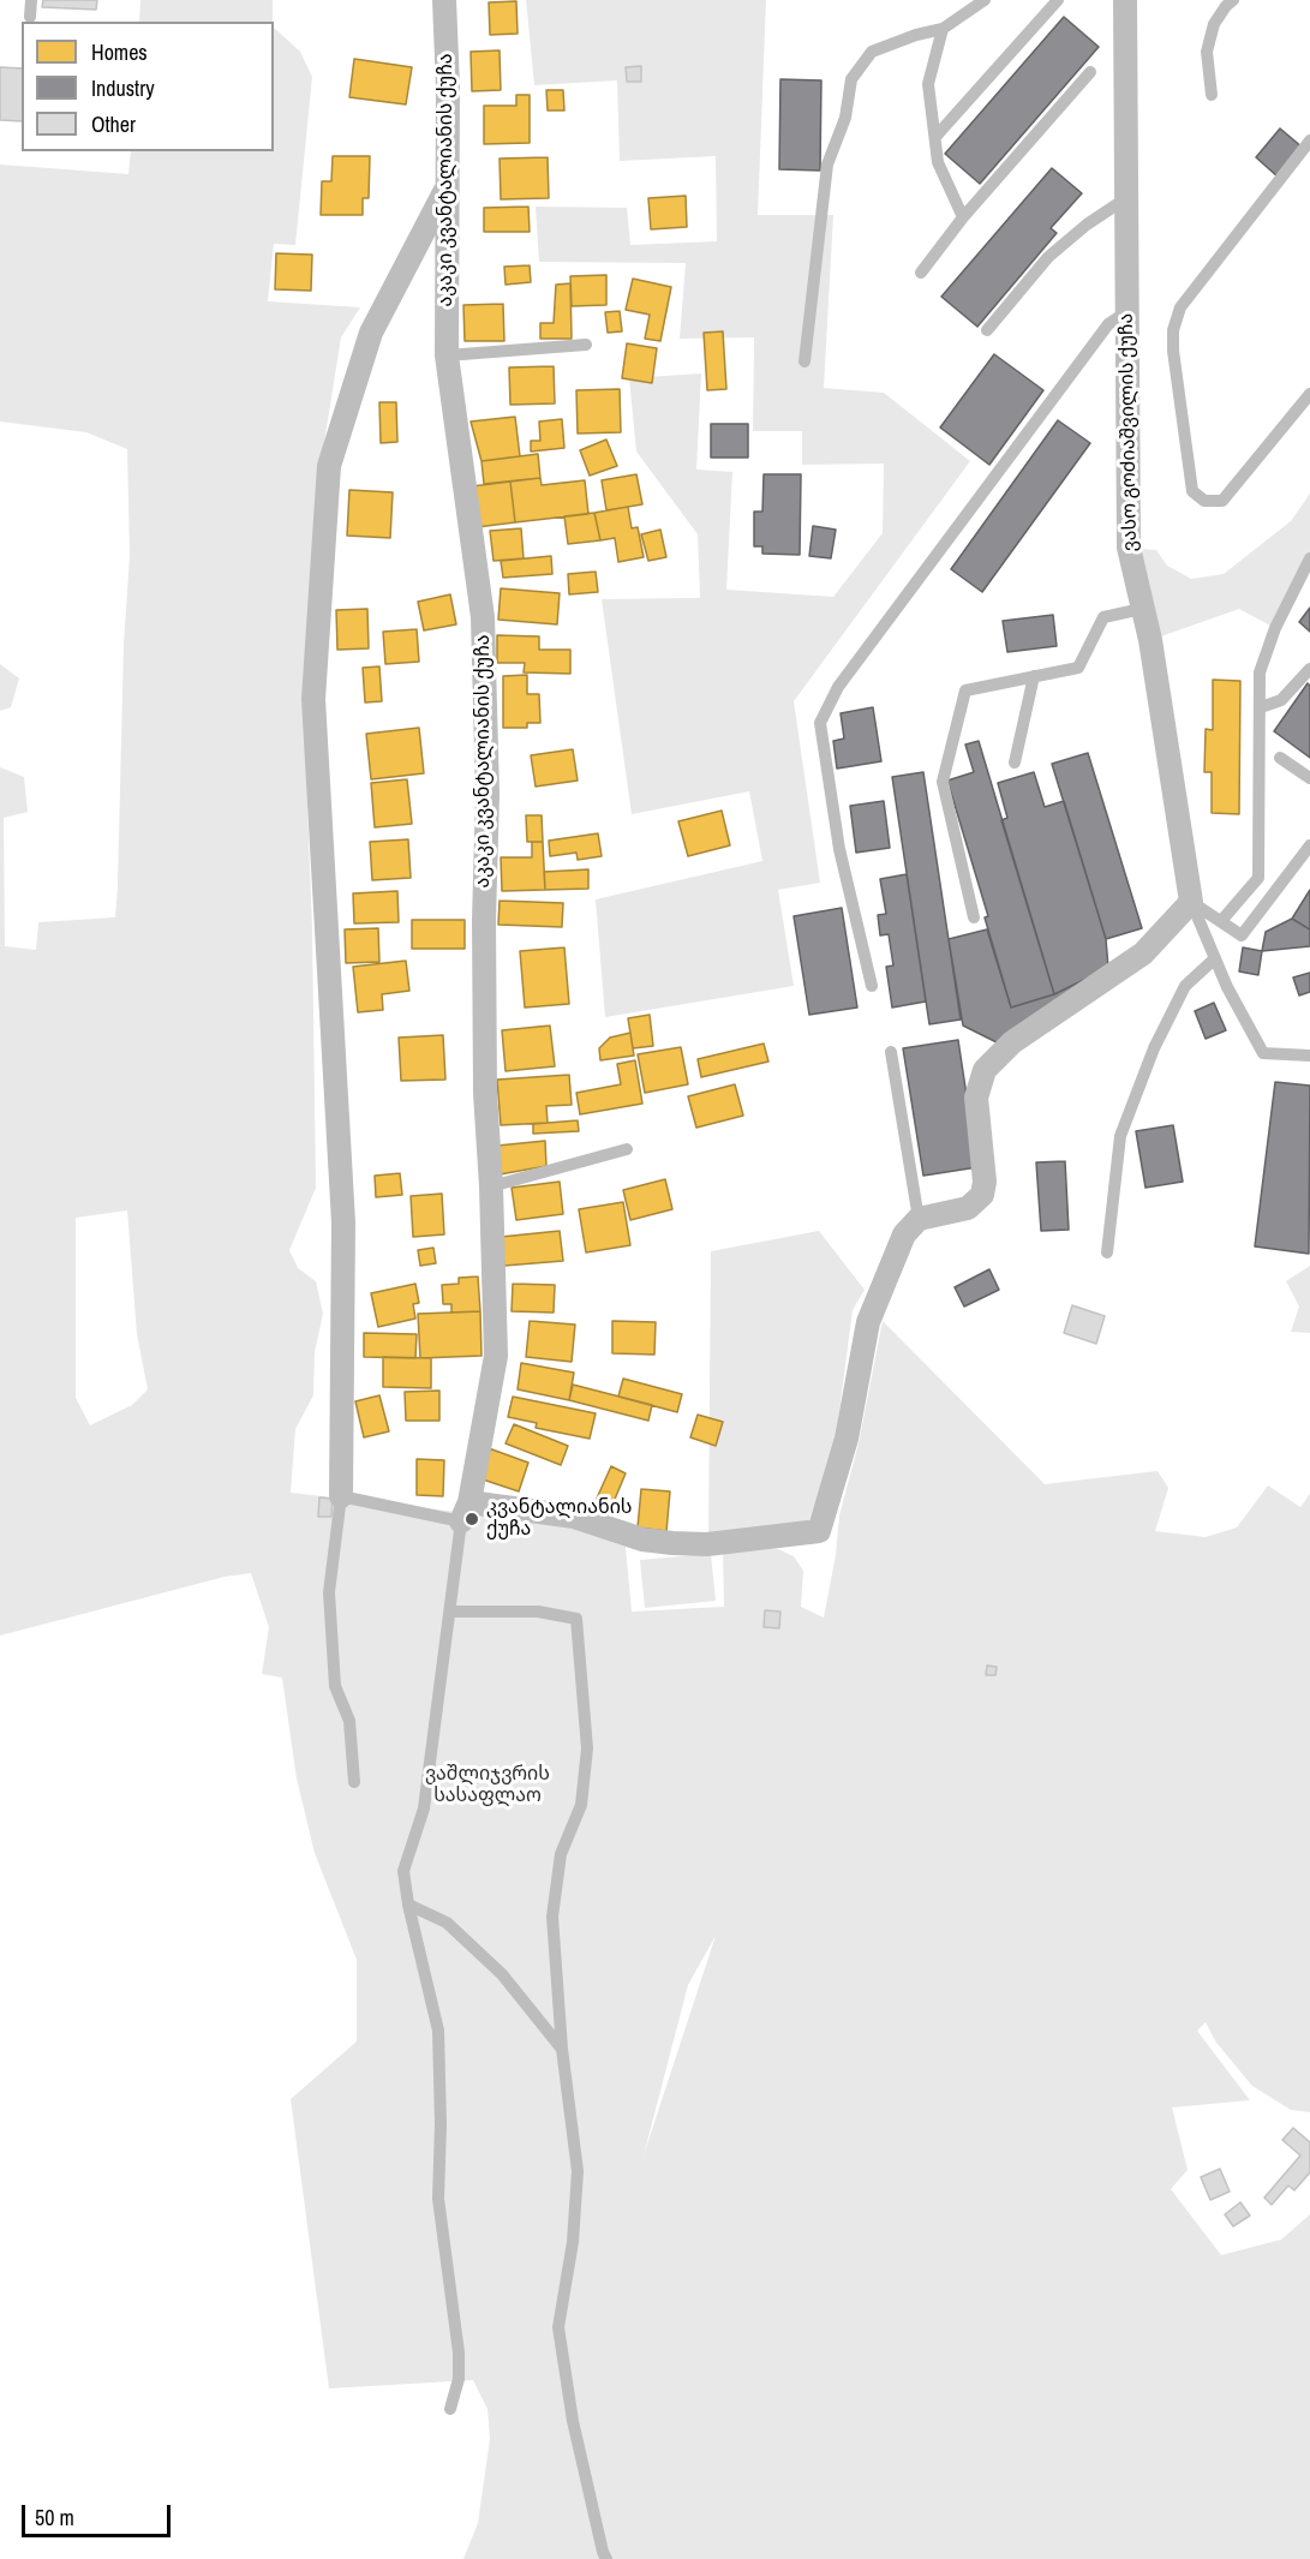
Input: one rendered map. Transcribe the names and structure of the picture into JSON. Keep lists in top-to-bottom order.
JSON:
{
  "streets": {
    "street": ["აკაკი კვანტალიანის ქუჩა", "ვასო გოძიაშვილის ქუჩა"]
  },
  "parks": ["ვაშლიჯვრის სასაფლაო"],
  "places": ["კვანტალიანის ქუჩა"],
  "legend": ["Homes", "Industry", "Other"],
  "scale_bar": "50 m"
}
